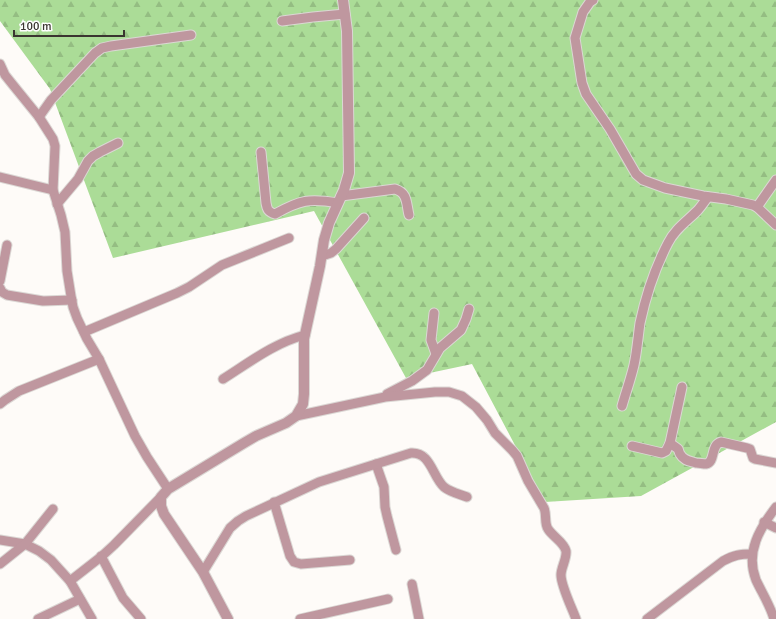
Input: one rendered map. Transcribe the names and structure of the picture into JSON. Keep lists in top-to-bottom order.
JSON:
{
  "scale_bar": "100 m"
}
